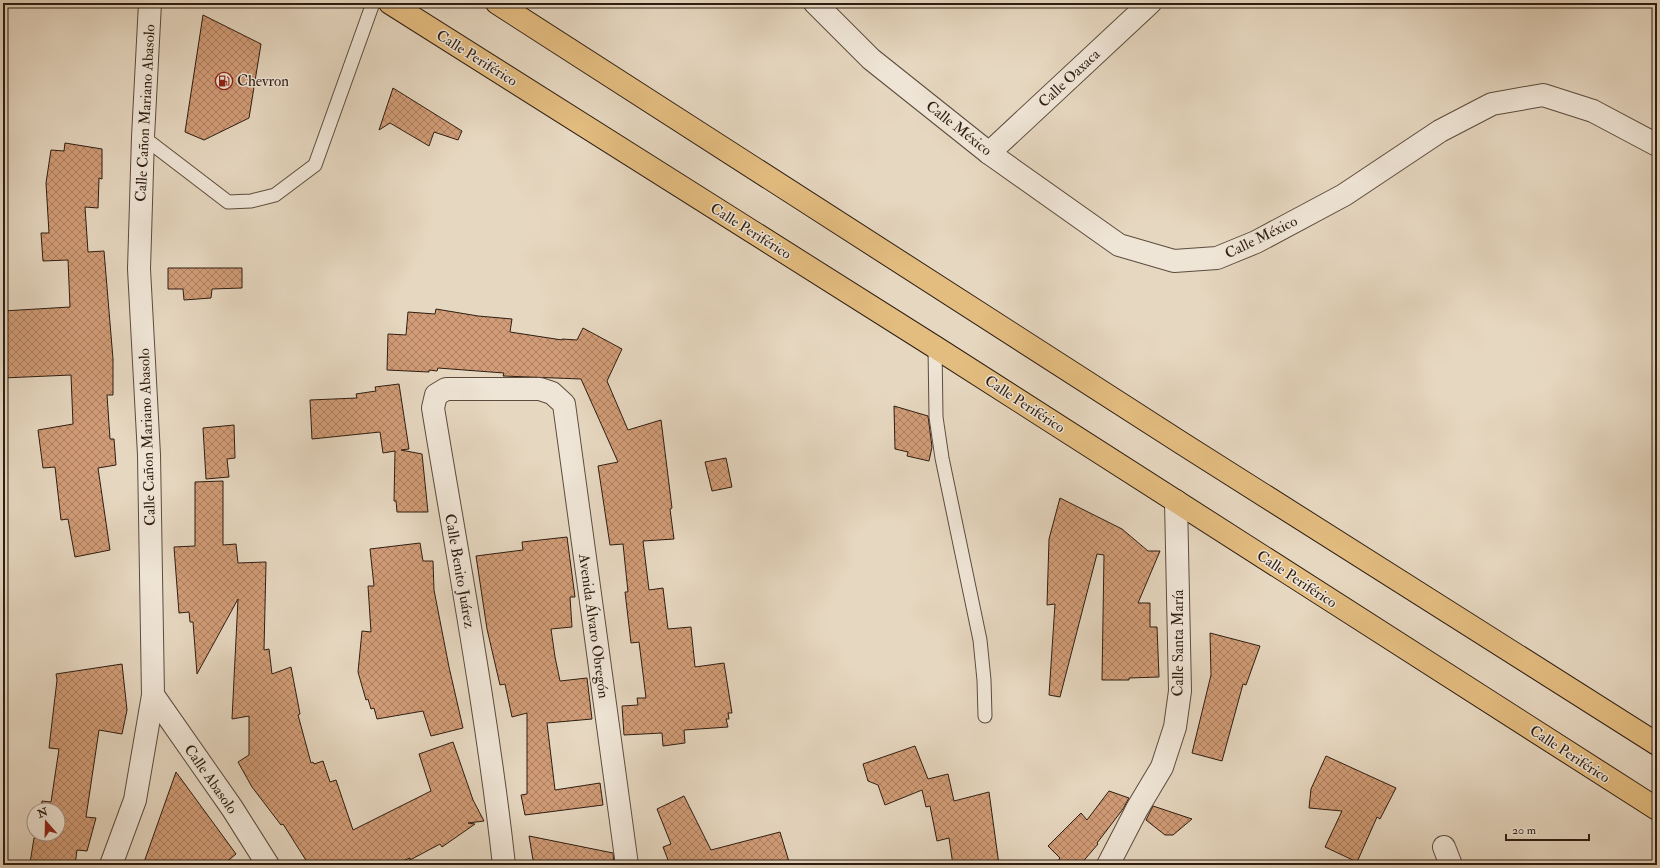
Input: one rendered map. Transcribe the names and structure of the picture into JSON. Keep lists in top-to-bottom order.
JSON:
{
  "streets": {
    "highway": ["Calle Periférico"],
    "street": [
      "Calle Oaxaca",
      "Calle Cañon Mariano Abasolo",
      "Calle México",
      "Calle Benito Juárez",
      "Avenida Álvaro Obregón",
      "Calle Santa María",
      "Calle Abasolo"
    ]
  },
  "crossings": [
    ["Calle Periférico", "Calle Santa María"],
    ["Calle Oaxaca", "Calle México"],
    ["Calle Cañon Mariano Abasolo", "Calle Abasolo"],
    ["Calle Benito Juárez", "Avenida Álvaro Obregón"]
  ],
  "places": {
    "fuel station": ["Chevron"]
  },
  "scale_bar": "20 m",
  "north": "top"
}
